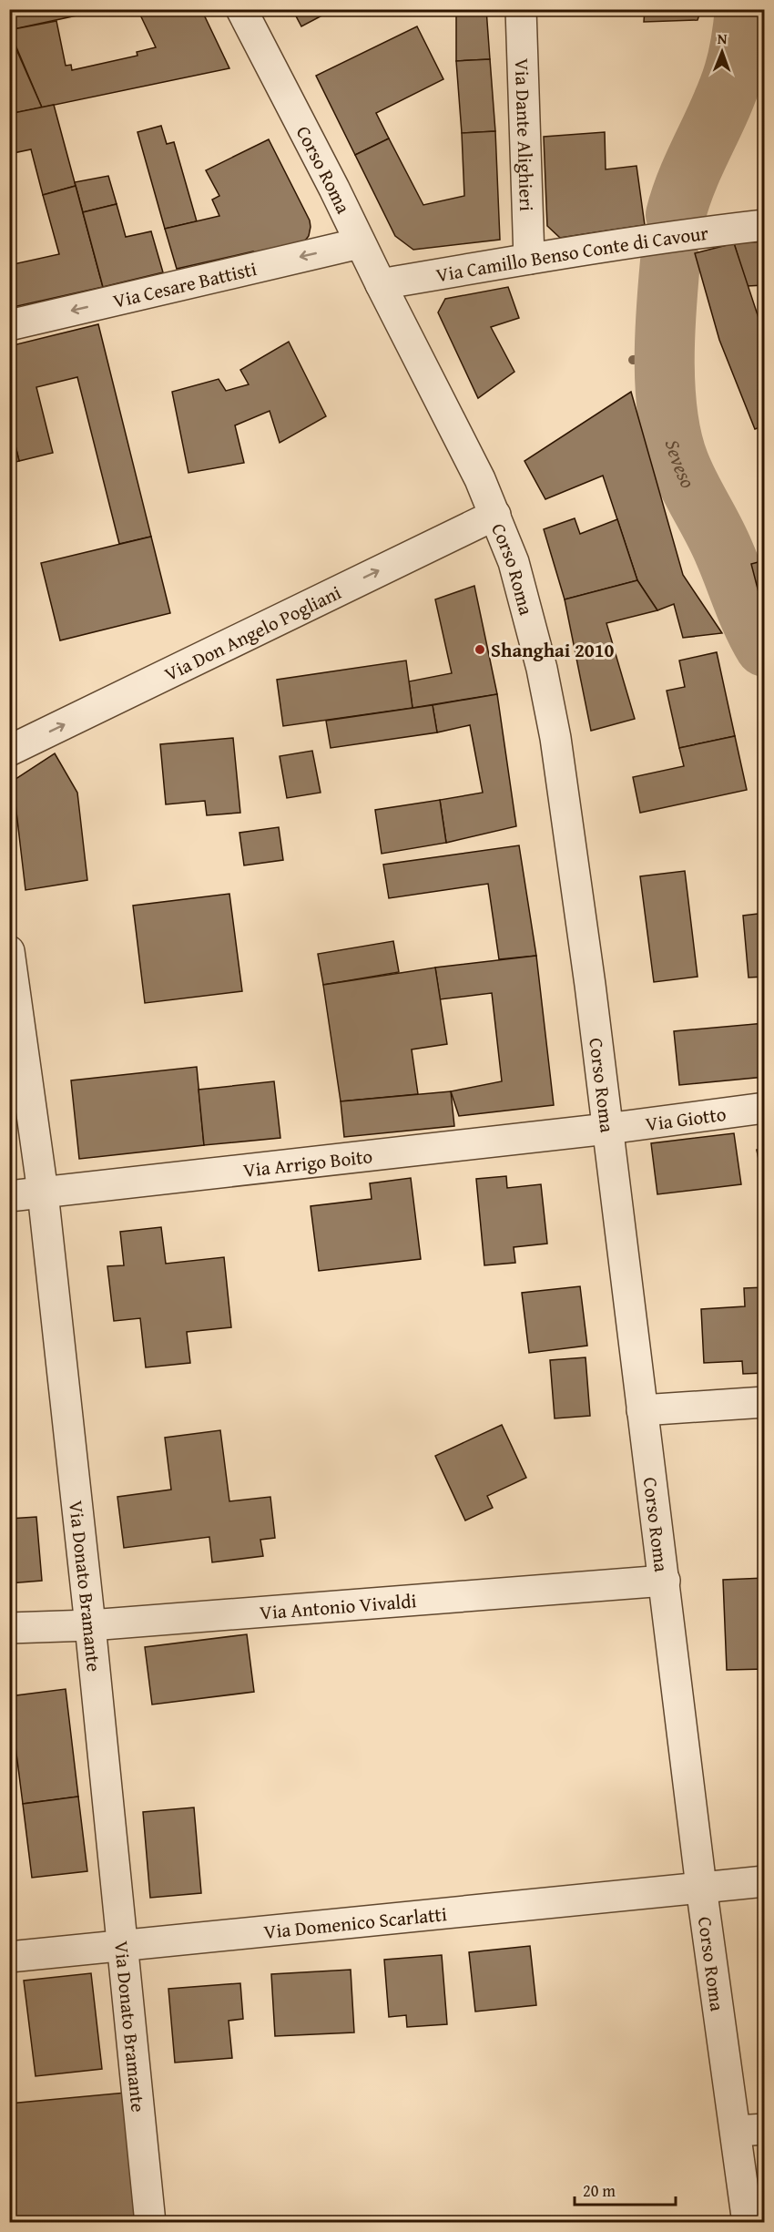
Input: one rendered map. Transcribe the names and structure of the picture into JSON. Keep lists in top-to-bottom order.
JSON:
{
  "streets": {
    "street": [
      "Via Dante Alighieri",
      "Corso Roma",
      "Via Camillo Benso Conte di Cavour",
      "Via Cesare Battisti",
      "Via Don Angelo Pogliani",
      "Via Giotto",
      "Via Arrigo Boito",
      "Via Donato Bramante",
      "Via Antonio Vivaldi",
      "Via Domenico Scarlatti"
    ]
  },
  "crossings": [
    ["Via Dante Alighieri", "Via Camillo Benso Conte di Cavour"],
    ["Corso Roma", "Via Camillo Benso Conte di Cavour"],
    ["Corso Roma", "Via Cesare Battisti"],
    ["Corso Roma", "Via Don Angelo Pogliani"],
    ["Corso Roma", "Via Giotto"],
    ["Corso Roma", "Via Arrigo Boito"],
    ["Corso Roma", "Via Antonio Vivaldi"],
    ["Corso Roma", "Via Domenico Scarlatti"],
    ["Via Giotto", "Via Arrigo Boito"],
    ["Via Arrigo Boito", "Via Donato Bramante"],
    ["Via Donato Bramante", "Via Antonio Vivaldi"],
    ["Via Donato Bramante", "Via Domenico Scarlatti"]
  ],
  "one_way": ["Via Cesare Battisti", "Via Don Angelo Pogliani"],
  "water": ["Seveso"],
  "places": ["Shanghai 2010"],
  "scale_bar": "20 m",
  "north": "top"
}
